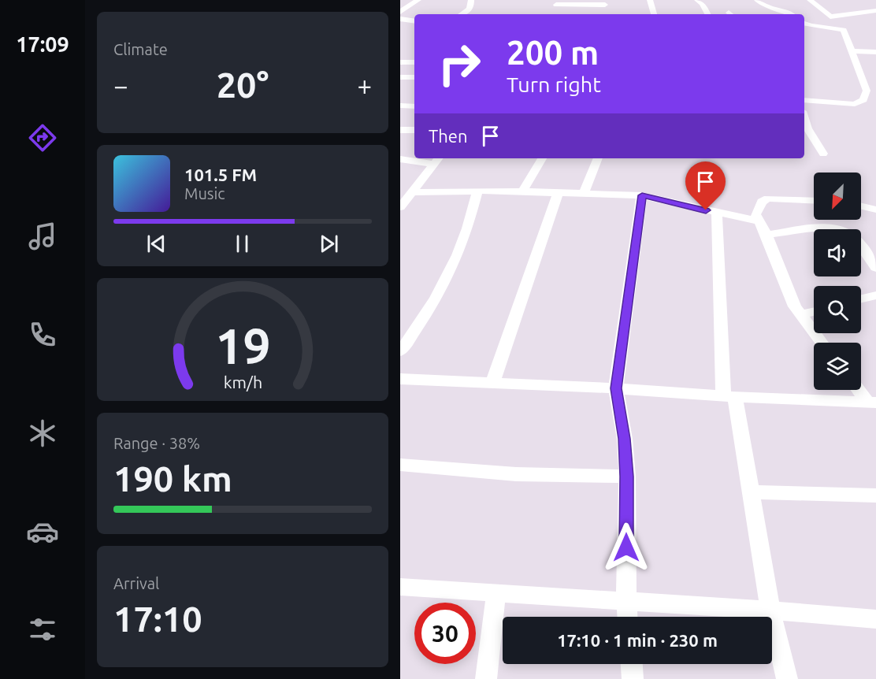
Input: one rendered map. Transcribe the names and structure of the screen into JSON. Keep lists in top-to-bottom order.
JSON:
{
  "north": "bottom left",
  "page": {
    "tabs": "17:09",
    "tile": [
      "Climate",
      ["Range · 38%", "190 km"],
      ["Arrival", "17:10"]
    ],
    "turn": ["200 m", "Turn right"],
    "heat": ["−", "20°", "+"],
    "then": "Then",
    "song": ["101.5 FM", "Music"],
    "limit": "30",
    "trip": "17:10 · 1 min · 230 m",
    "gauge": ["19", "km/h"]
  }
}
